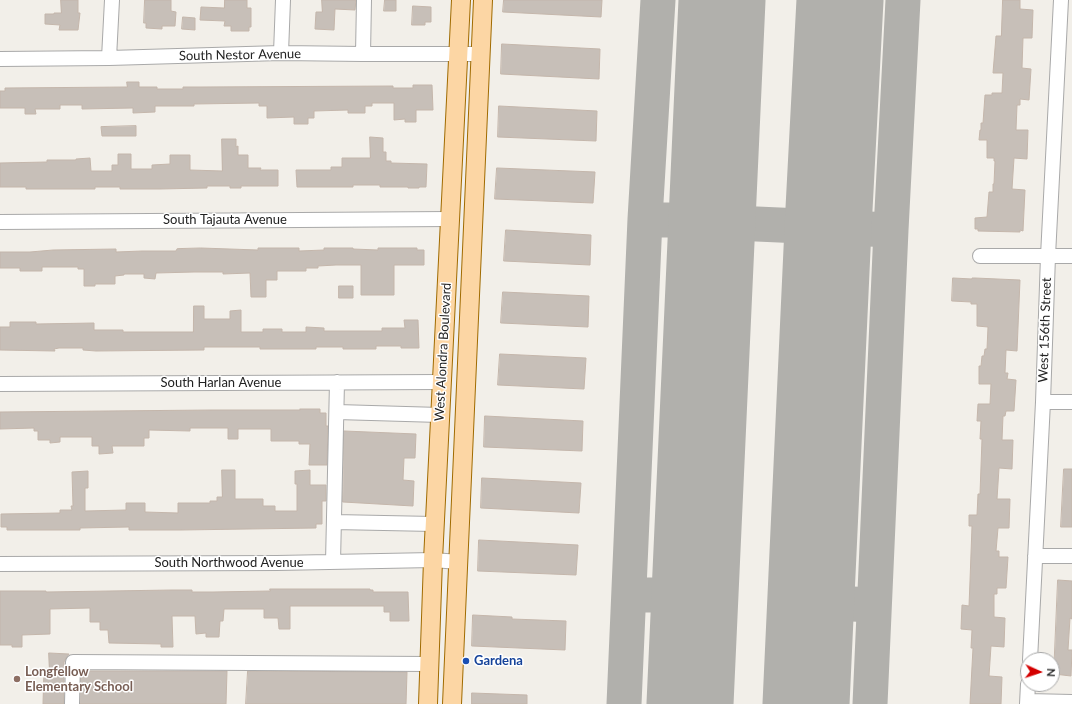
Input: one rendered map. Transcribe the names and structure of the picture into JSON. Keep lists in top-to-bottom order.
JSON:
{
  "streets": {
    "main road": ["West Alondra Boulevard"],
    "street": [
      "South Nestor Avenue",
      "South Tajauta Avenue",
      "West 156th Street",
      "South Harlan Avenue",
      "South Northwood Avenue"
    ]
  },
  "crossings": [
    ["South Nestor Avenue", "West Alondra Boulevard"],
    ["South Tajauta Avenue", "West Alondra Boulevard"],
    ["West Alondra Boulevard", "South Harlan Avenue"],
    ["West Alondra Boulevard", "South Northwood Avenue"]
  ],
  "places": ["Gardena", "Longfellow Elementary School"],
  "north": "right"
}
